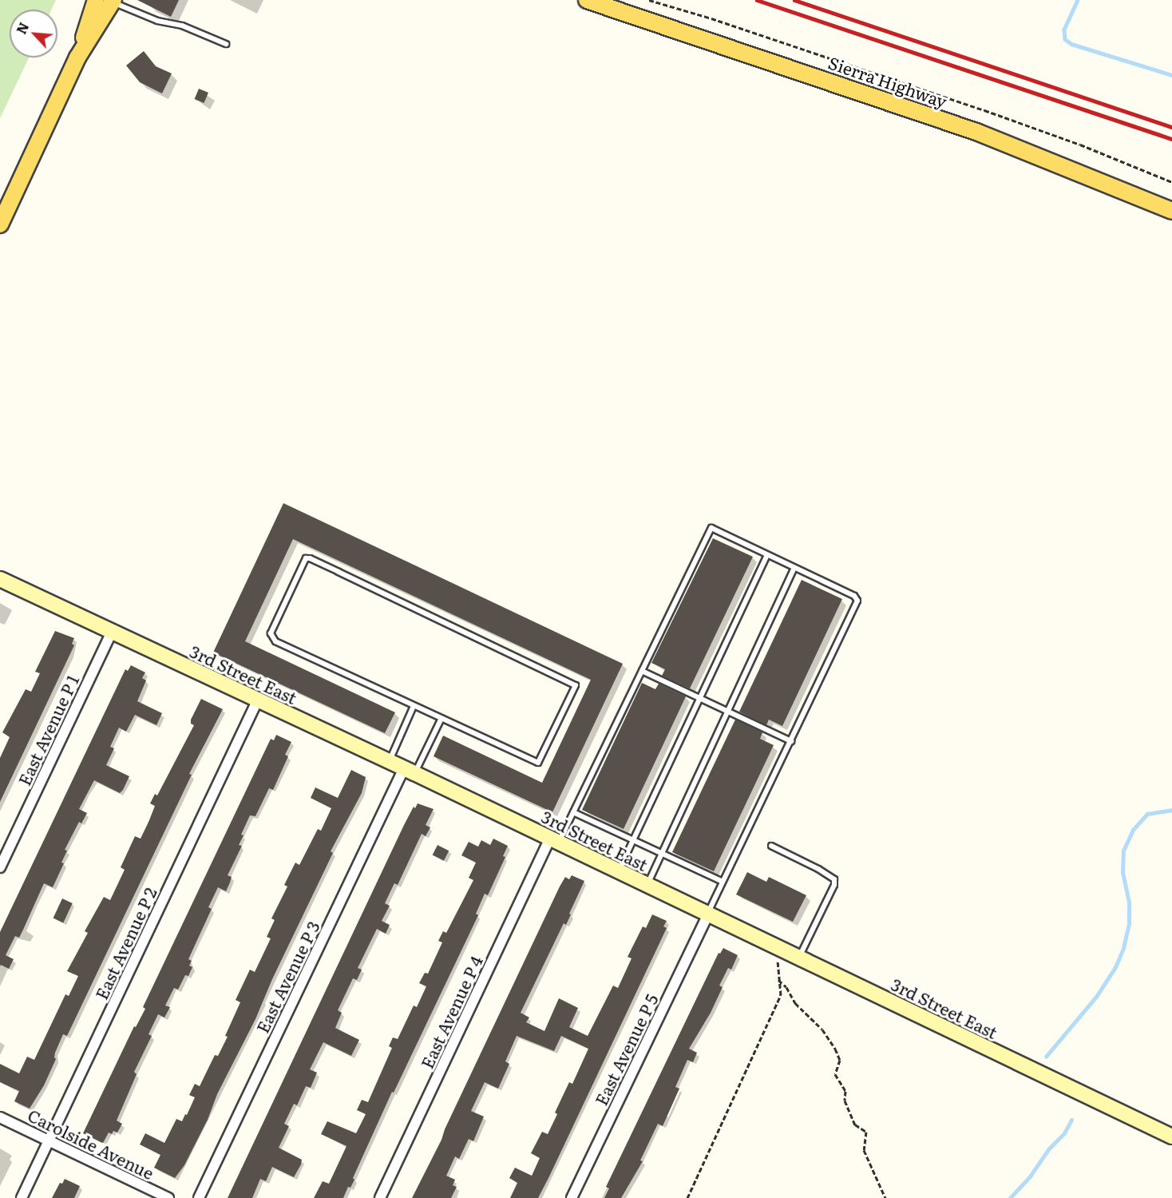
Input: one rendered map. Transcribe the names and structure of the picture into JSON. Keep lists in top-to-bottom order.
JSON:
{
  "streets": {
    "main road": ["Sierra Highway"],
    "street": [
      "3rd Street East",
      "East Avenue P 1",
      "East Avenue P 2",
      "East Avenue P 3",
      "East Avenue P 4",
      "East Avenue P 5",
      "Carolside Avenue"
    ]
  },
  "crossings": [
    ["3rd Street East", "East Avenue P 1"],
    ["3rd Street East", "East Avenue P 2"],
    ["3rd Street East", "East Avenue P 3"],
    ["3rd Street East", "East Avenue P 4"],
    ["3rd Street East", "East Avenue P 5"],
    ["East Avenue P 2", "Carolside Avenue"]
  ],
  "north": "top left"
}
